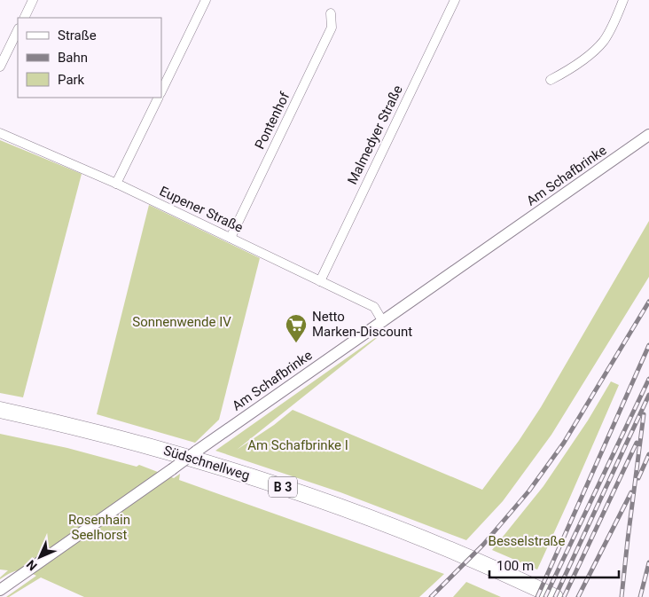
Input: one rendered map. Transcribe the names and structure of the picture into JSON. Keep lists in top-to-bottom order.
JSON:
{
  "streets": {
    "highway": ["Südschnellweg", "B 3"],
    "street": [
      "Pontenhof",
      "Malmedyer Straße",
      "Am Schafbrinke",
      "Eupener Straße"
    ]
  },
  "crossings": [
    ["Pontenhof", "Eupener Straße"],
    ["Malmedyer Straße", "Eupener Straße"],
    ["Am Schafbrinke", "Eupener Straße"]
  ],
  "parks": [
    "Sonnenwende IV",
    "Am Schafbrinke I",
    "Rosenhain Seelhorst",
    "Besselstraße"
  ],
  "places": {
    "supermarket": ["Netto Marken-Discount"]
  },
  "legend": ["Straße", "Bahn", "Park"],
  "scale_bar": "100 m",
  "north": "bottom left"
}
